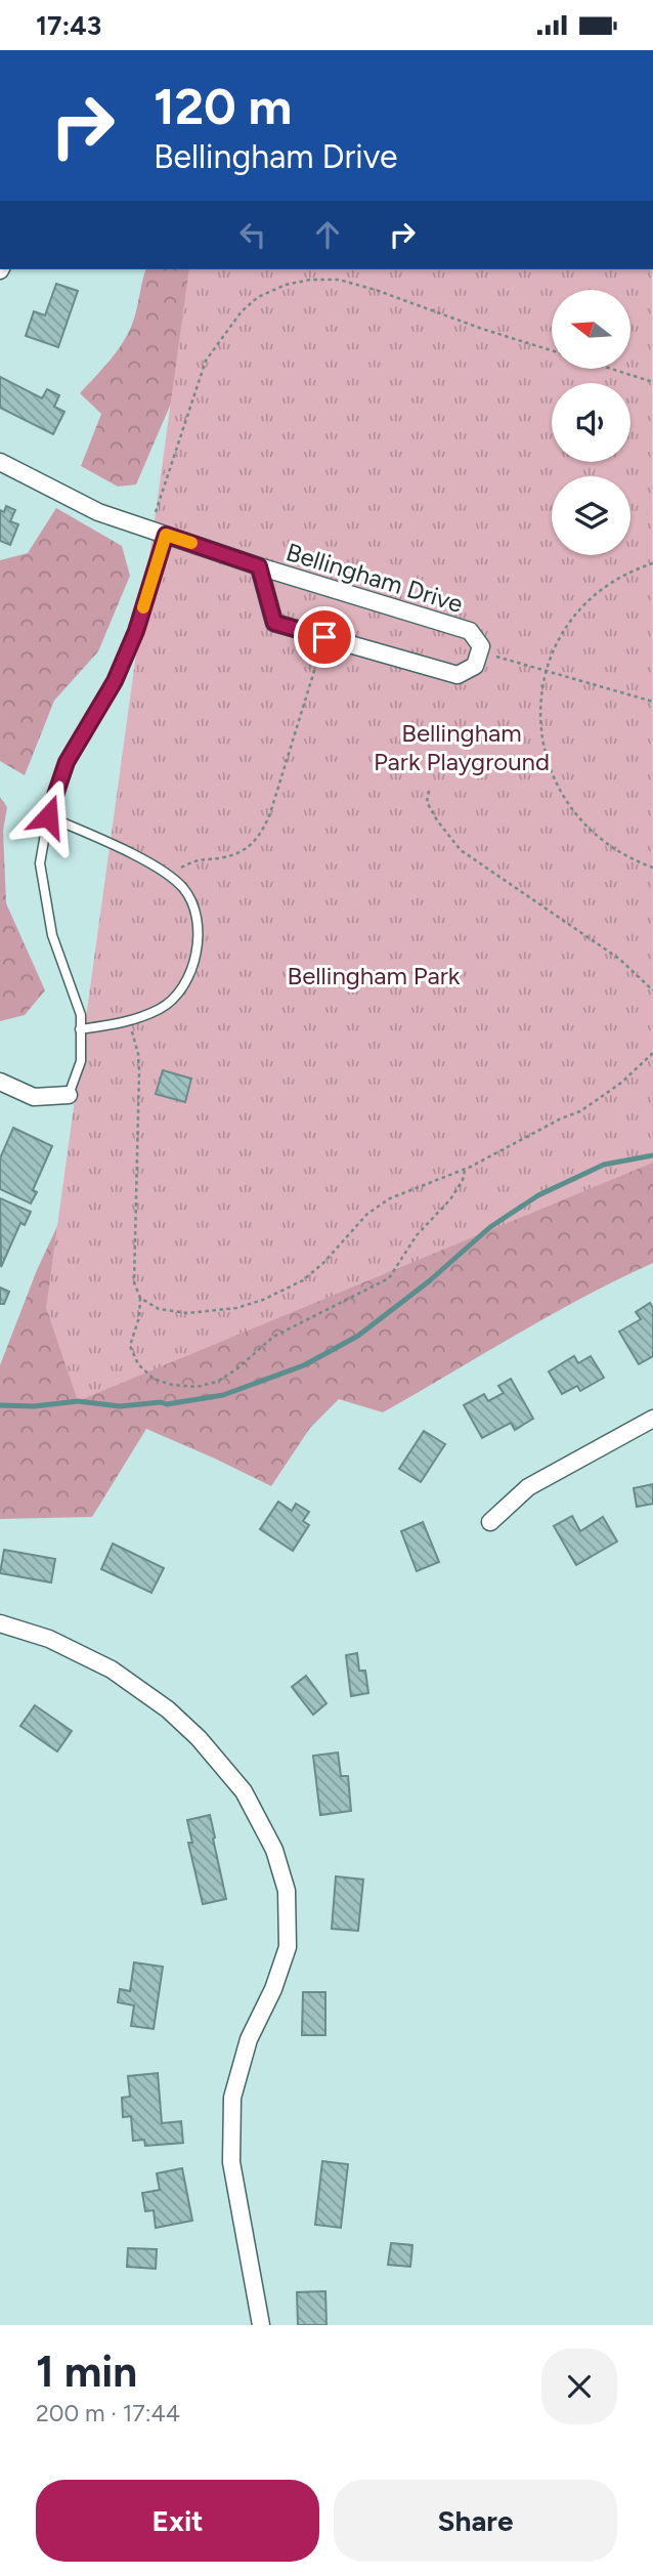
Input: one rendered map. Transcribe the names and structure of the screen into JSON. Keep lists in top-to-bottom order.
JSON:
{
  "streets": {
    "street": ["Bellingham Drive"]
  },
  "parks": ["Bellingham Park Playground", "Bellingham Park"],
  "north": "left",
  "page": {
    "status": "17:43",
    "turn": ["120 m", "Bellingham Drive"],
    "heading": ["1 min", "200 m · 17:44"],
    "buttons": ["Exit", "Share"]
  }
}
